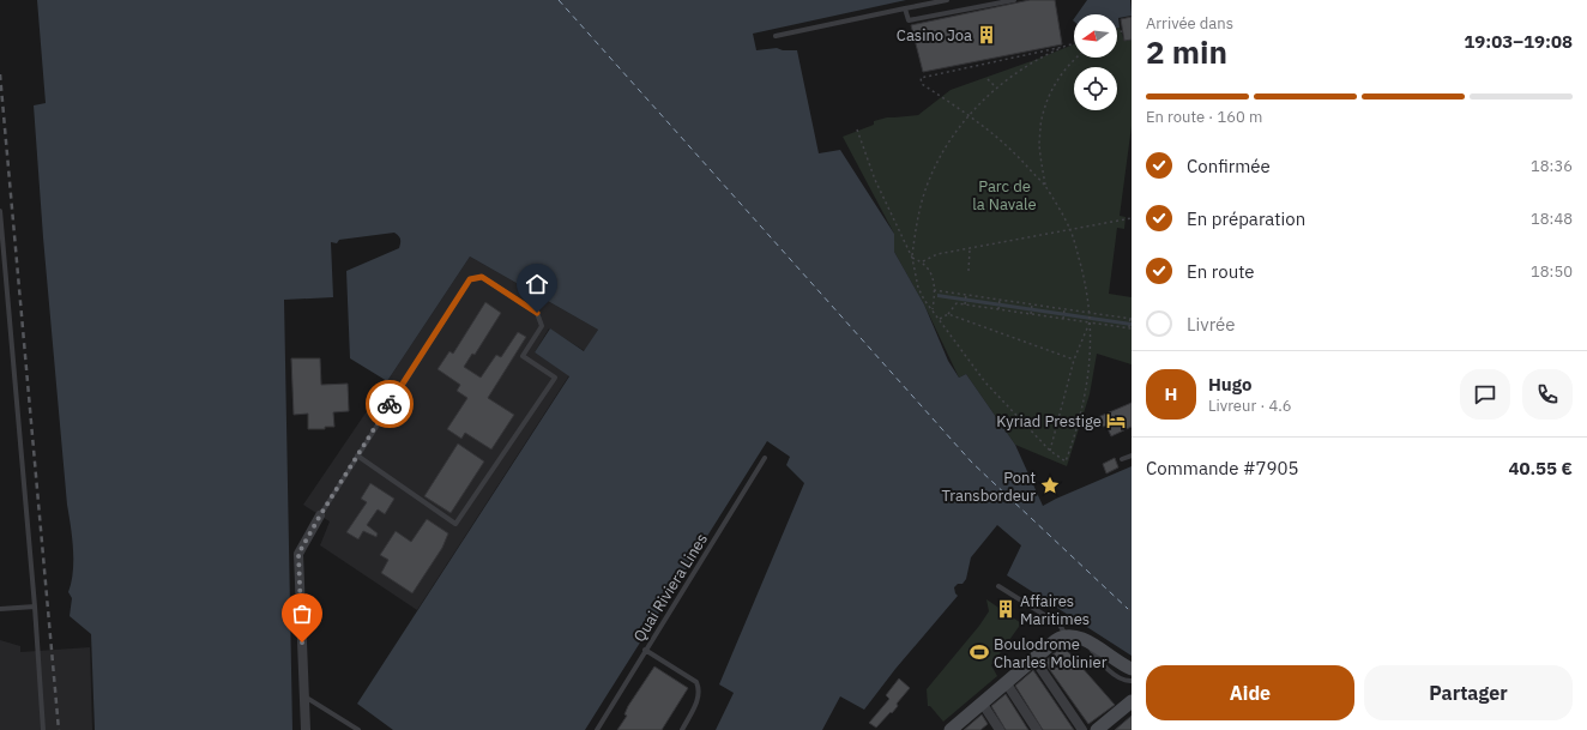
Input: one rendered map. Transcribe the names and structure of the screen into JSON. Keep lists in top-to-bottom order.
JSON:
{
  "streets": {
    "lane": ["Quai Riviera Lines"]
  },
  "parks": ["Parc de la Navale"],
  "places": {
    "building": ["Casino Joa", "Affaires Maritimes"],
    "hotel": ["Kyriad Prestige"],
    "place": ["Pont Transbordeur"],
    "sports": ["Boulodrome Charles Molinier"]
  },
  "north": "left",
  "page": {
    "heading": ["2 min", "Arrivée dans", "19:03–19:08"],
    "panel": [
      "Hugo",
      "Livreur · 4.6",
      "Commande #7905",
      "40.55 €"
    ],
    "bar": "En route · 160 m",
    "list": [
      ["Confirmée", "18:36"],
      ["En préparation", "18:48"],
      ["En route", "18:50"],
      "Livrée"
    ],
    "round": "H",
    "buttons": ["Aide", "Partager"]
  }
}
